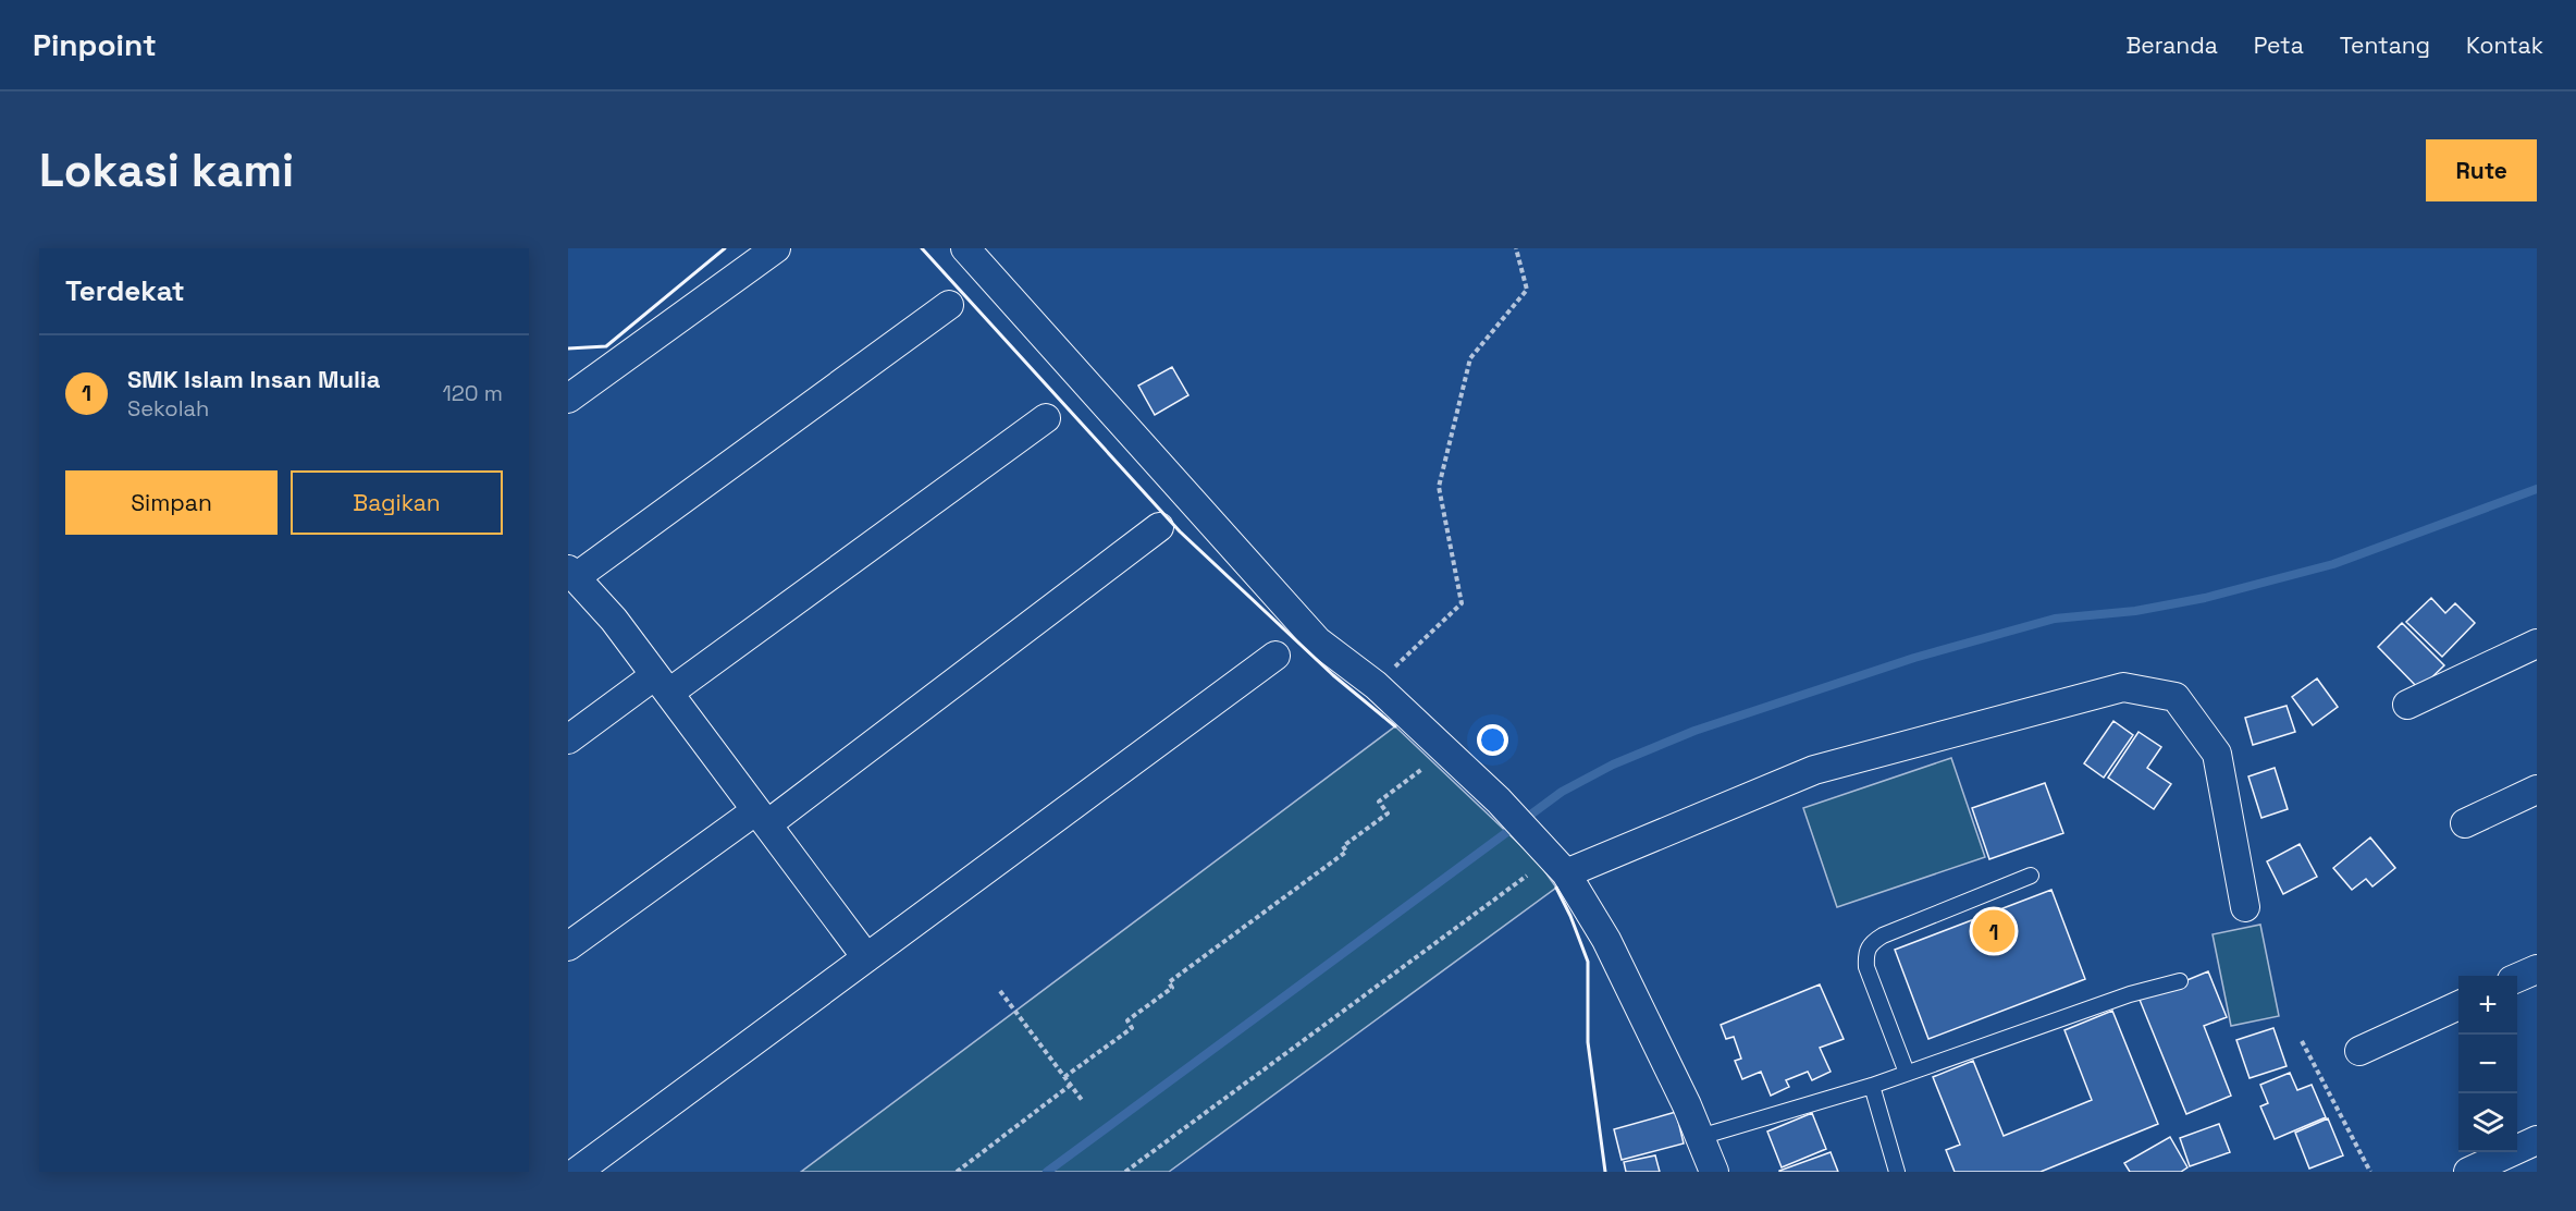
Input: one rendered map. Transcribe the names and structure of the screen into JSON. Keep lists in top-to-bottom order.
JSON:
{
  "page": {
    "header": "Pinpoint",
    "nav": [
      "Beranda",
      "Peta",
      "Tentang",
      "Kontak"
    ],
    "buttons": [
      "Rute",
      ["Simpan", "Bagikan"]
    ],
    "title": "Lokasi kami",
    "heading": "Terdekat",
    "list": [
      {
        "mark": "1",
        "name": "SMK Islam Insan Mulia",
        "note": "Sekolah",
        "value": "120 m"
      }
    ],
    "pins": "1",
    "map_buttons": ["+", "−"]
  }
}
